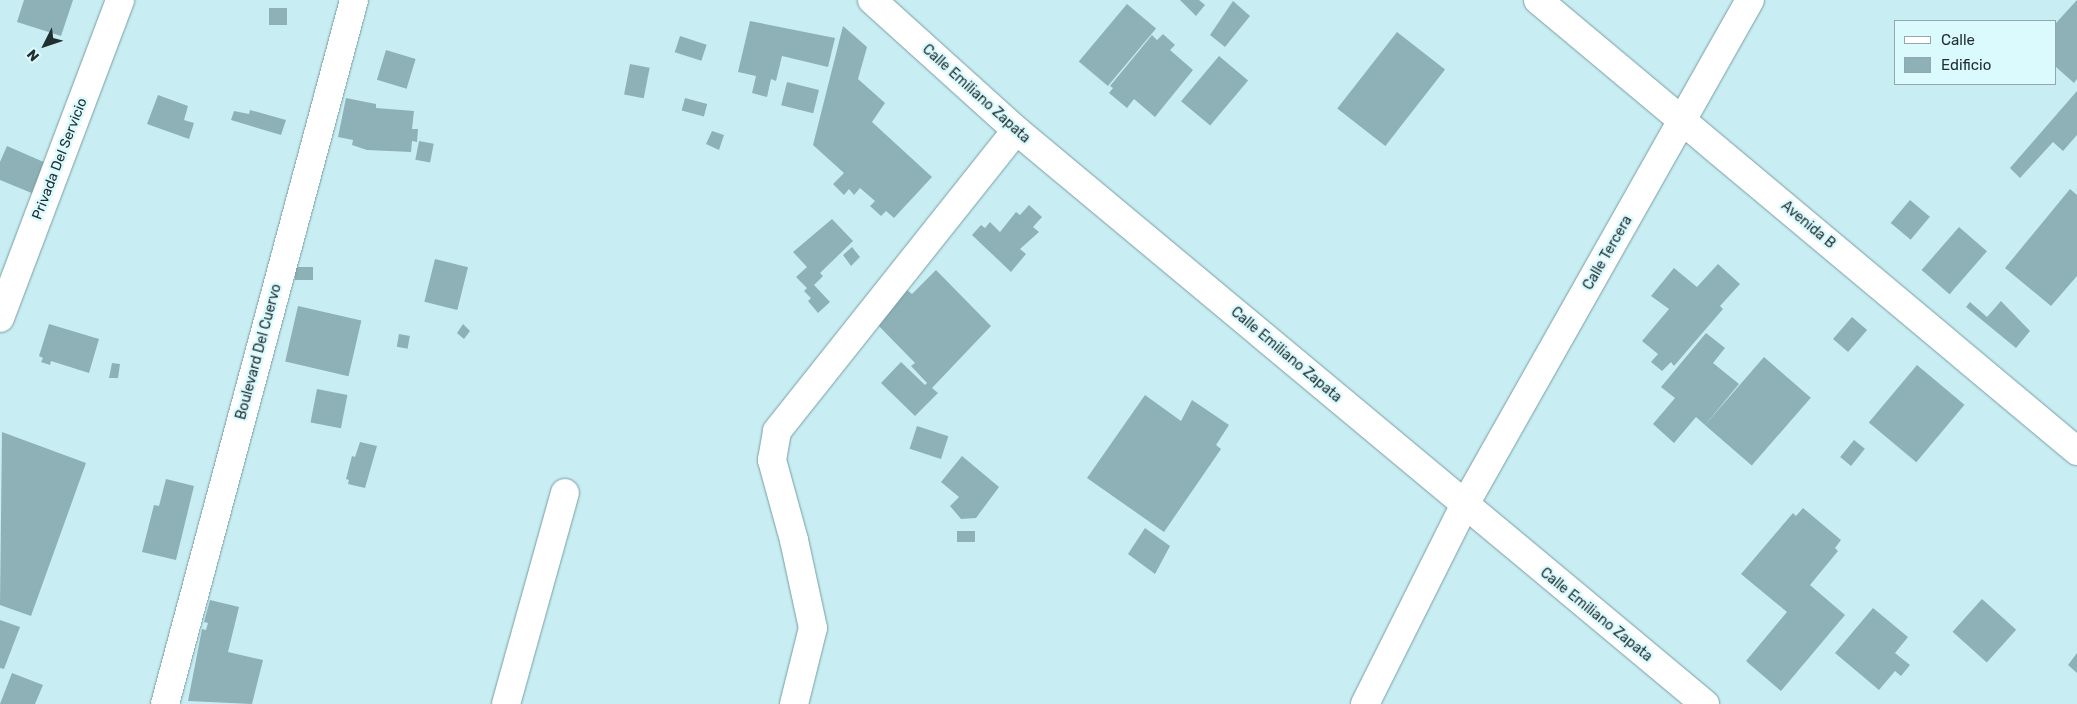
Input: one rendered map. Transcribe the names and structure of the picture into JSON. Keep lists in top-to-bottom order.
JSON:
{
  "streets": {
    "street": [
      "Calle Emiliano Zapata",
      "Privada Del Servicio",
      "Avenida B",
      "Calle Tercera",
      "Boulevard Del Cuervo"
    ]
  },
  "crossings": [
    ["Calle Emiliano Zapata", "Calle Tercera"],
    ["Avenida B", "Calle Tercera"]
  ],
  "legend": ["Calle", "Edificio"],
  "north": "bottom left"
}
